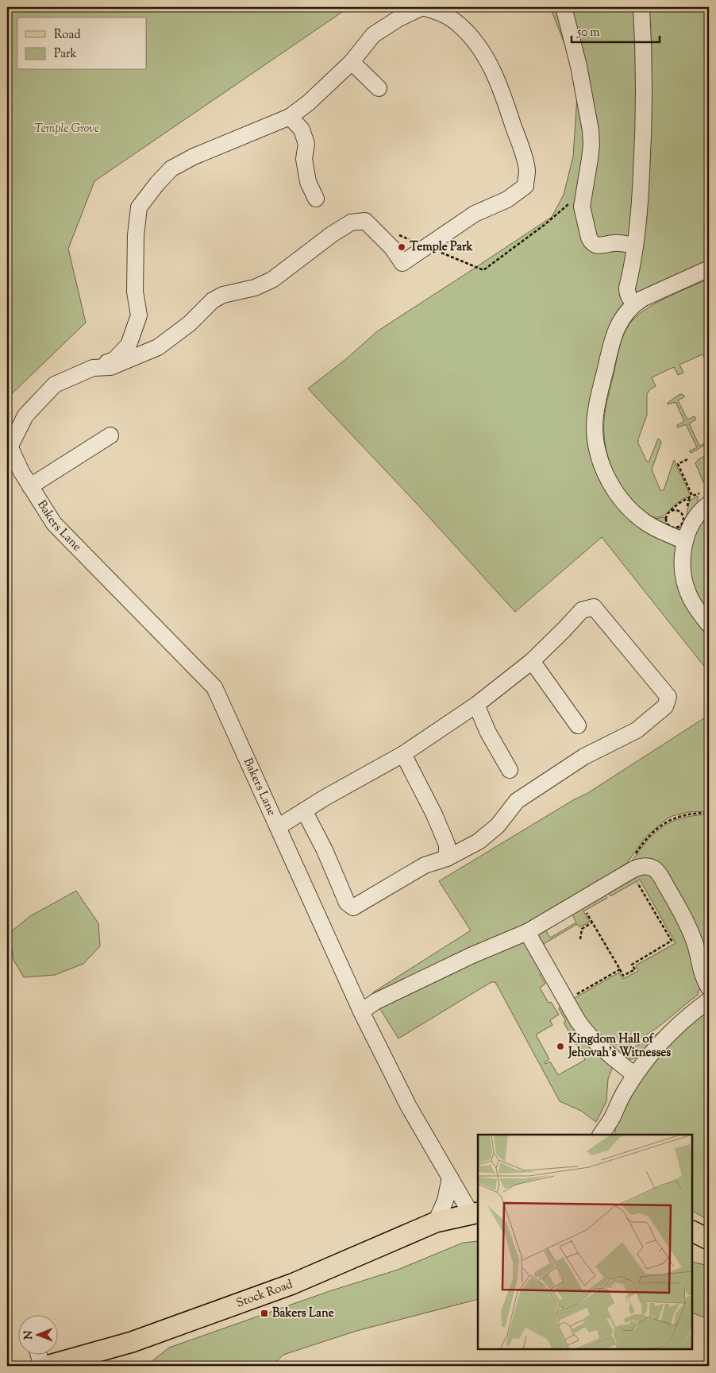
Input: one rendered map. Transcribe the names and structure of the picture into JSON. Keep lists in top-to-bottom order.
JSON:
{
  "streets": {
    "main road": ["Stock Road"],
    "street": ["Bakers Lane"]
  },
  "crossings": [
    ["Bakers Lane", "Stock Road"]
  ],
  "parks": ["Temple Grove"],
  "places": {
    "other": ["Temple Park", "Kingdom Hall of Jehovah's Witnesses"],
    "transit": ["Bakers Lane"]
  },
  "legend": ["Road", "Park"],
  "scale_bar": "50 m",
  "north": "left"
}
